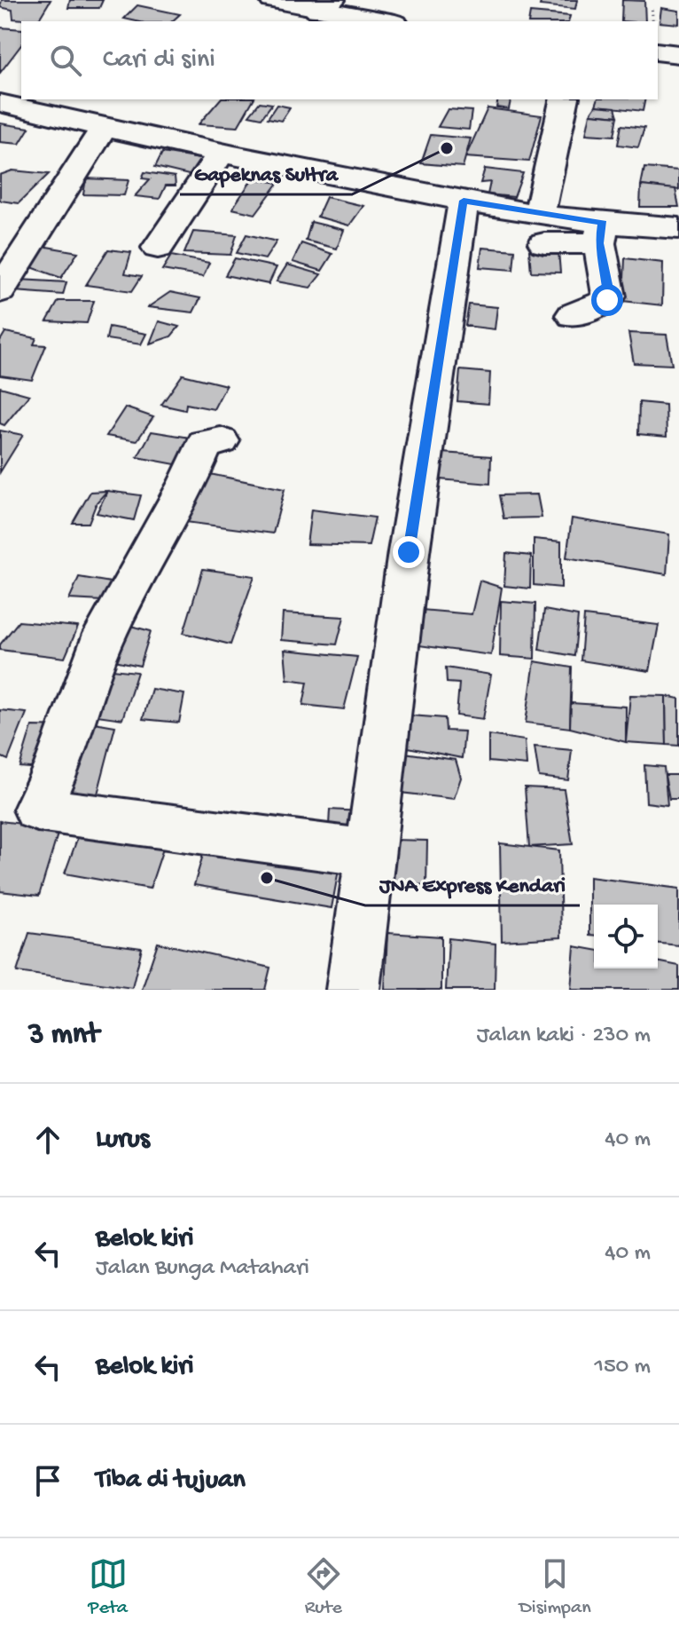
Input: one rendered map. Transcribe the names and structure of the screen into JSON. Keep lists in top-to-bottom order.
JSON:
{
  "places": ["Gapeknas Sultra", "JNA Express Kendari"],
  "page": {
    "search": "Cari di sini",
    "heading": ["3 mnt", "Jalan kaki · 230 m"],
    "list": [
      ["Lurus", "40 m"],
      ["Belok kiri", "Jalan Bunga Matahari", "40 m"],
      ["Belok kiri", "150 m"],
      "Tiba di tujuan"
    ],
    "nav": ["Peta", "Rute", "Disimpan"]
  }
}
